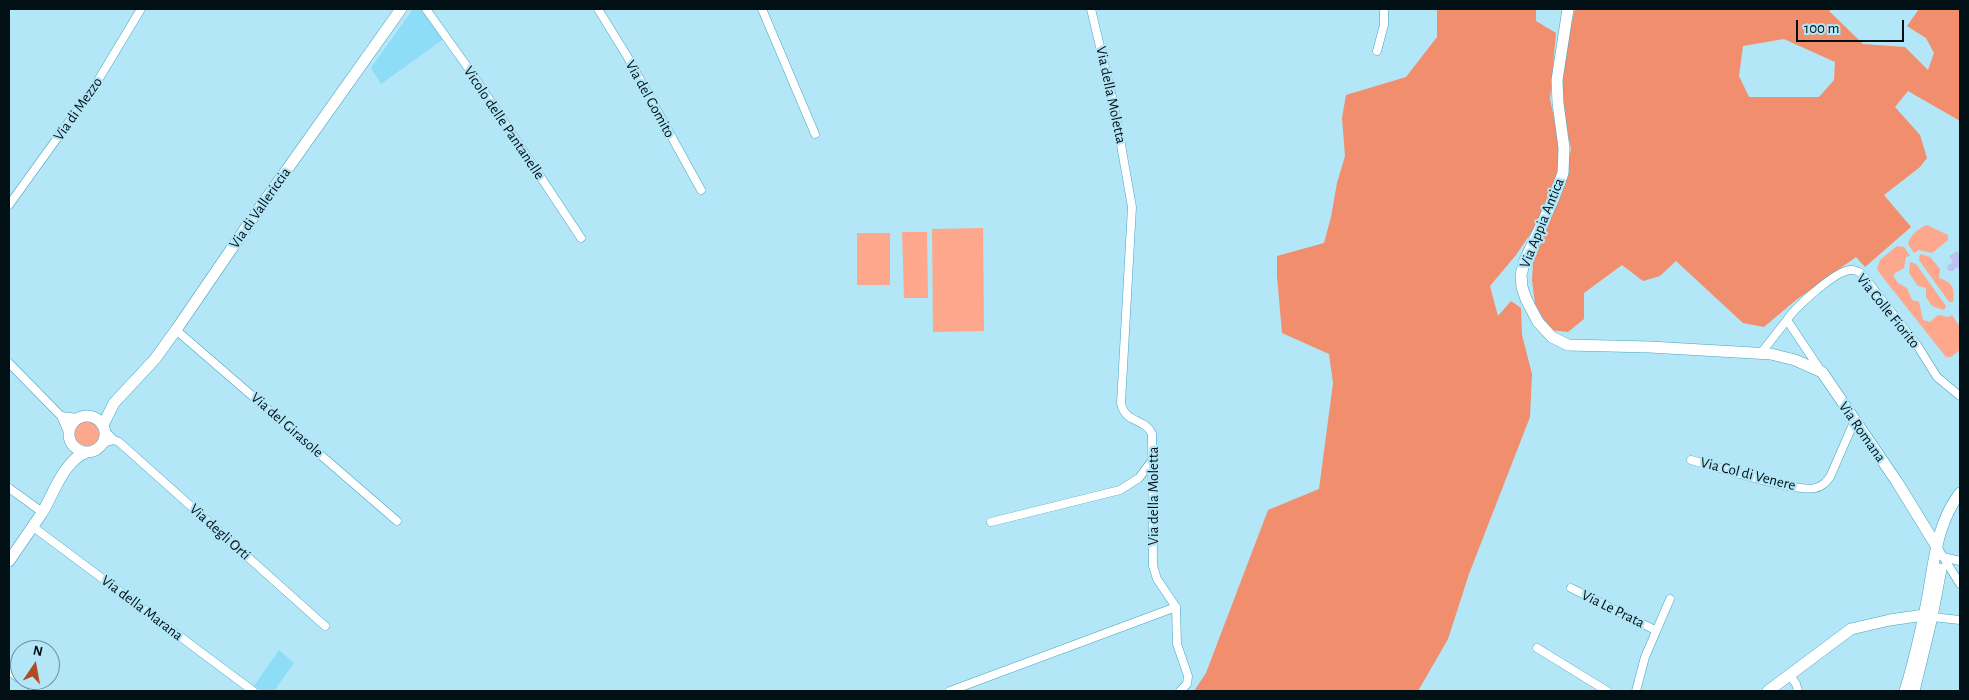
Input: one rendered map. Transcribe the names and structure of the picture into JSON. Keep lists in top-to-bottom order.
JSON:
{
  "streets": {
    "street": [
      "Via della Moletta",
      "Via del Gomito",
      "Via di Mezzo",
      "Vicolo delle Pantanelle",
      "Via di Vallericcia",
      "Via Appia Antica",
      "Via Colle Fiorito",
      "Via del Girasole",
      "Via Romana",
      "Via Col di Venere",
      "Via degli Orti",
      "Via della Marana",
      "Via Le Prata"
    ]
  },
  "crossings": [
    ["Via di Vallericcia", "Via del Girasole"],
    ["Via di Vallericcia", "Via degli Orti"],
    ["Via Romana", "Via Col di Venere"]
  ],
  "scale_bar": "100 m",
  "north": "top"
}
